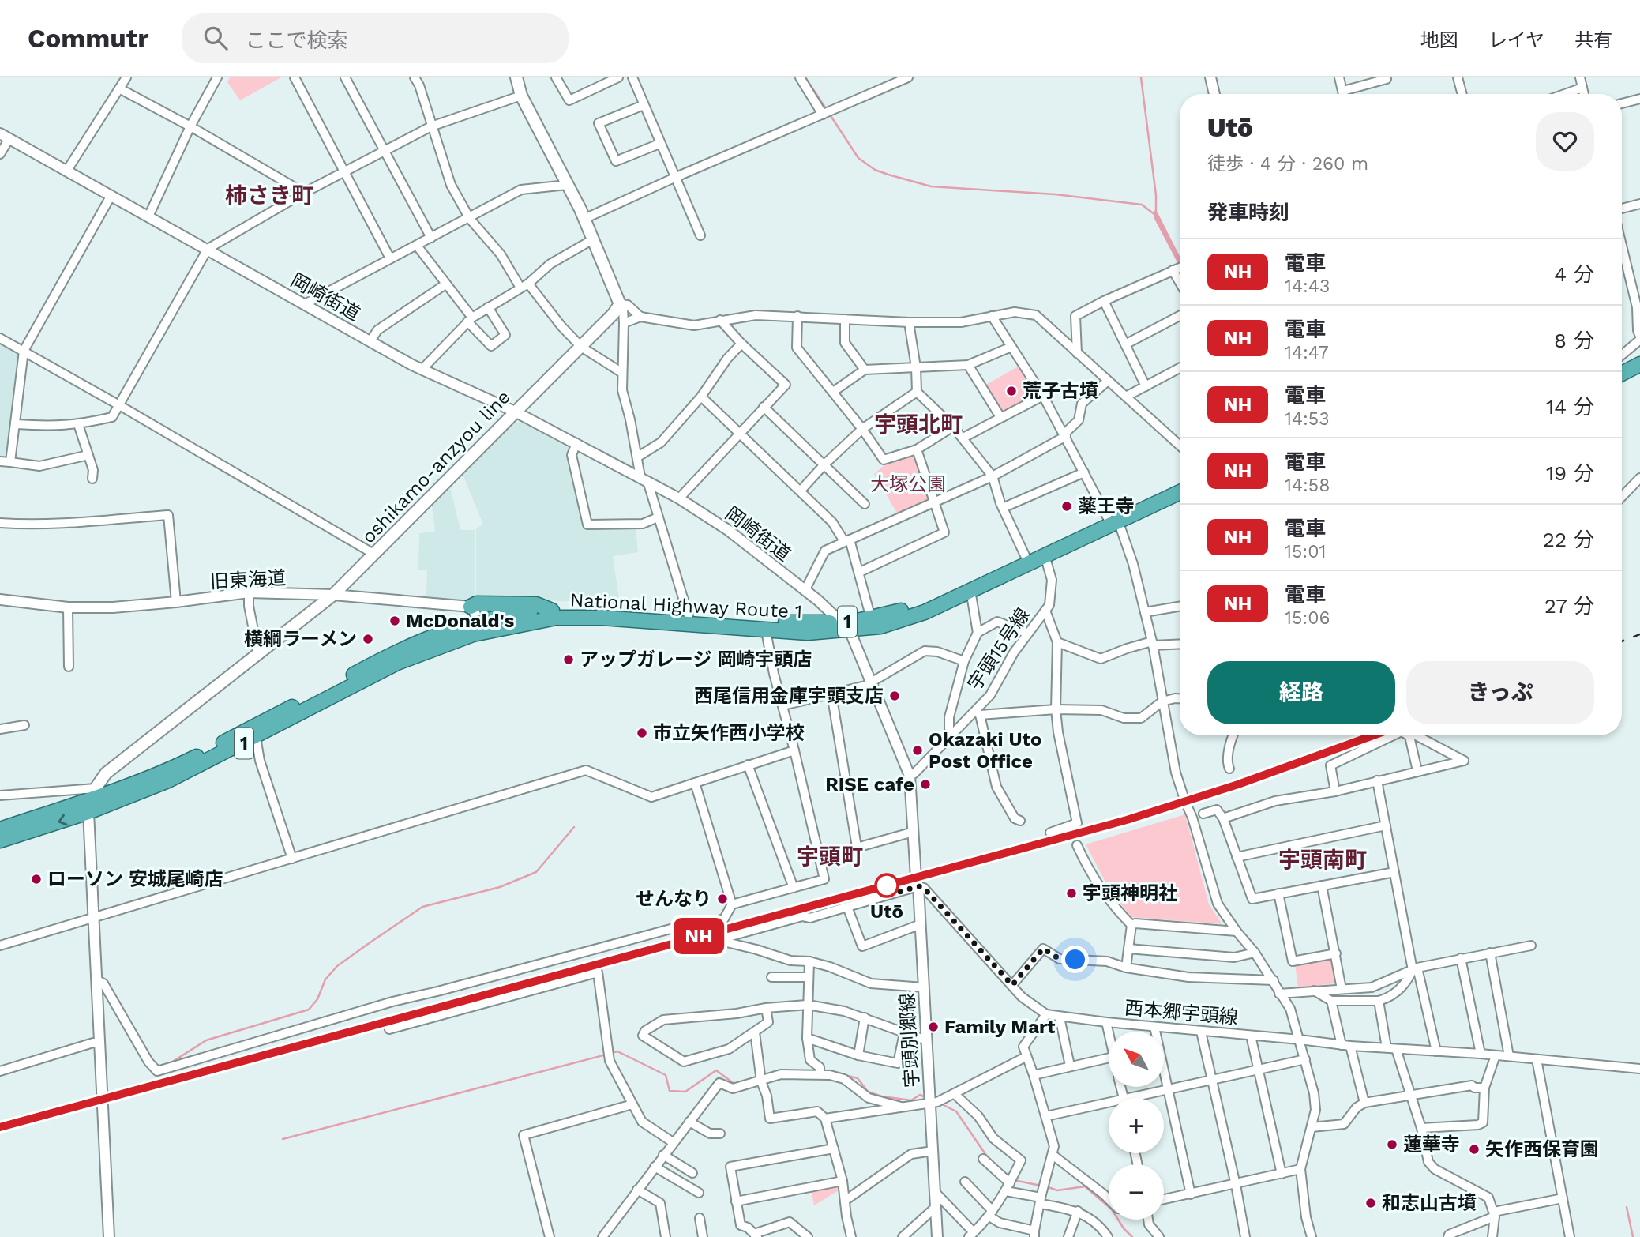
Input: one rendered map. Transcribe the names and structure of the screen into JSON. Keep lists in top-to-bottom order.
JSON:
{
  "streets": {
    "highway": ["National Highway Route 1", "1"],
    "main road": ["oshikamo-anzyou line"],
    "street": [
      "岡崎街道",
      "旧東海道",
      "宇頭15号線",
      "西本郷宇頭線",
      "宇頭別郷線"
    ]
  },
  "crossings": [
    ["岡崎街道", "oshikamo-anzyou line"],
    ["岡崎街道", "National Highway Route 1"],
    ["岡崎街道", "宇頭別郷線"],
    ["oshikamo-anzyou line", "旧東海道"],
    ["oshikamo-anzyou line", "National Highway Route 1"],
    ["National Highway Route 1", "宇頭15号線"],
    ["National Highway Route 1", "宇頭別郷線"],
    ["宇頭15号線", "宇頭別郷線"],
    ["西本郷宇頭線", "宇頭別郷線"]
  ],
  "districts": [
    "柿さき町",
    "宇頭北町",
    "宇頭町",
    "宇頭南町"
  ],
  "parks": ["大塚公園"],
  "places": [
    "荒子古墳",
    "薬王寺",
    "McDonald's",
    "横綱ラーメン",
    "アップガレージ 岡崎宇頭店",
    "西尾信用金庫宇頭支店",
    "市立矢作西小学校",
    "Okazaki Uto Post Office",
    "RISE cafe",
    "ローソン 安城尾崎店",
    "Utō",
    "宇頭神明社",
    "せんなり",
    "Family Mart",
    "蓮華寺",
    "矢作西保育園",
    "和志山古墳"
  ],
  "north": "top left",
  "page": {
    "header": "Commutr",
    "search": "ここで検索",
    "nav": ["地図", "レイヤ", "共有"],
    "on_map": "NH",
    "heading": [
      ["Utō", "徒歩 · 4 分 · 260 m"],
      "発車時刻"
    ],
    "list": [
      {
        "mark": "NH",
        "name": "電車",
        "note": "14:43",
        "value": "4 分"
      },
      {
        "mark": "NH",
        "name": "電車",
        "note": "14:47",
        "value": "8 分"
      },
      {
        "mark": "NH",
        "name": "電車",
        "note": "14:53",
        "value": "14 分"
      },
      {
        "mark": "NH",
        "name": "電車",
        "note": "14:58",
        "value": "19 分"
      },
      {
        "mark": "NH",
        "name": "電車",
        "note": "15:01",
        "value": "22 分"
      },
      {
        "mark": "NH",
        "name": "電車",
        "note": "15:06",
        "value": "27 分"
      }
    ],
    "buttons": ["経路", "きっぷ"],
    "map_buttons": ["+", "−"]
  }
}
